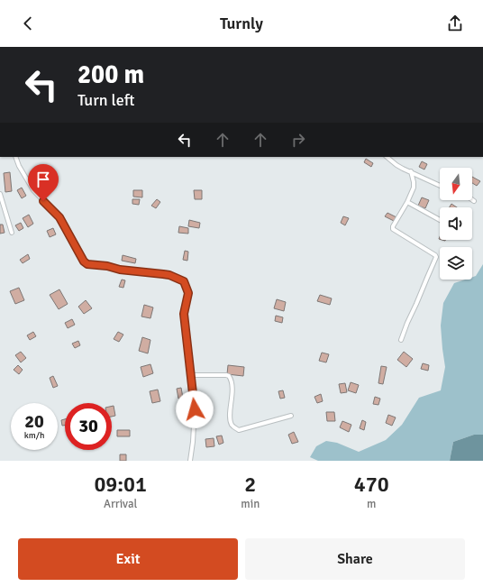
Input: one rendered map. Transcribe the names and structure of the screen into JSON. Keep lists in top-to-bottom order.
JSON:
{
  "north": "bottom",
  "page": {
    "header": "Turnly",
    "turn": ["200 m", "Turn left"],
    "speed": "20 km/h",
    "limit": "30",
    "eta": [
      "09:01",
      "Arrival",
      "2",
      "min",
      "470",
      "m"
    ],
    "buttons": ["Exit", "Share"]
  }
}
